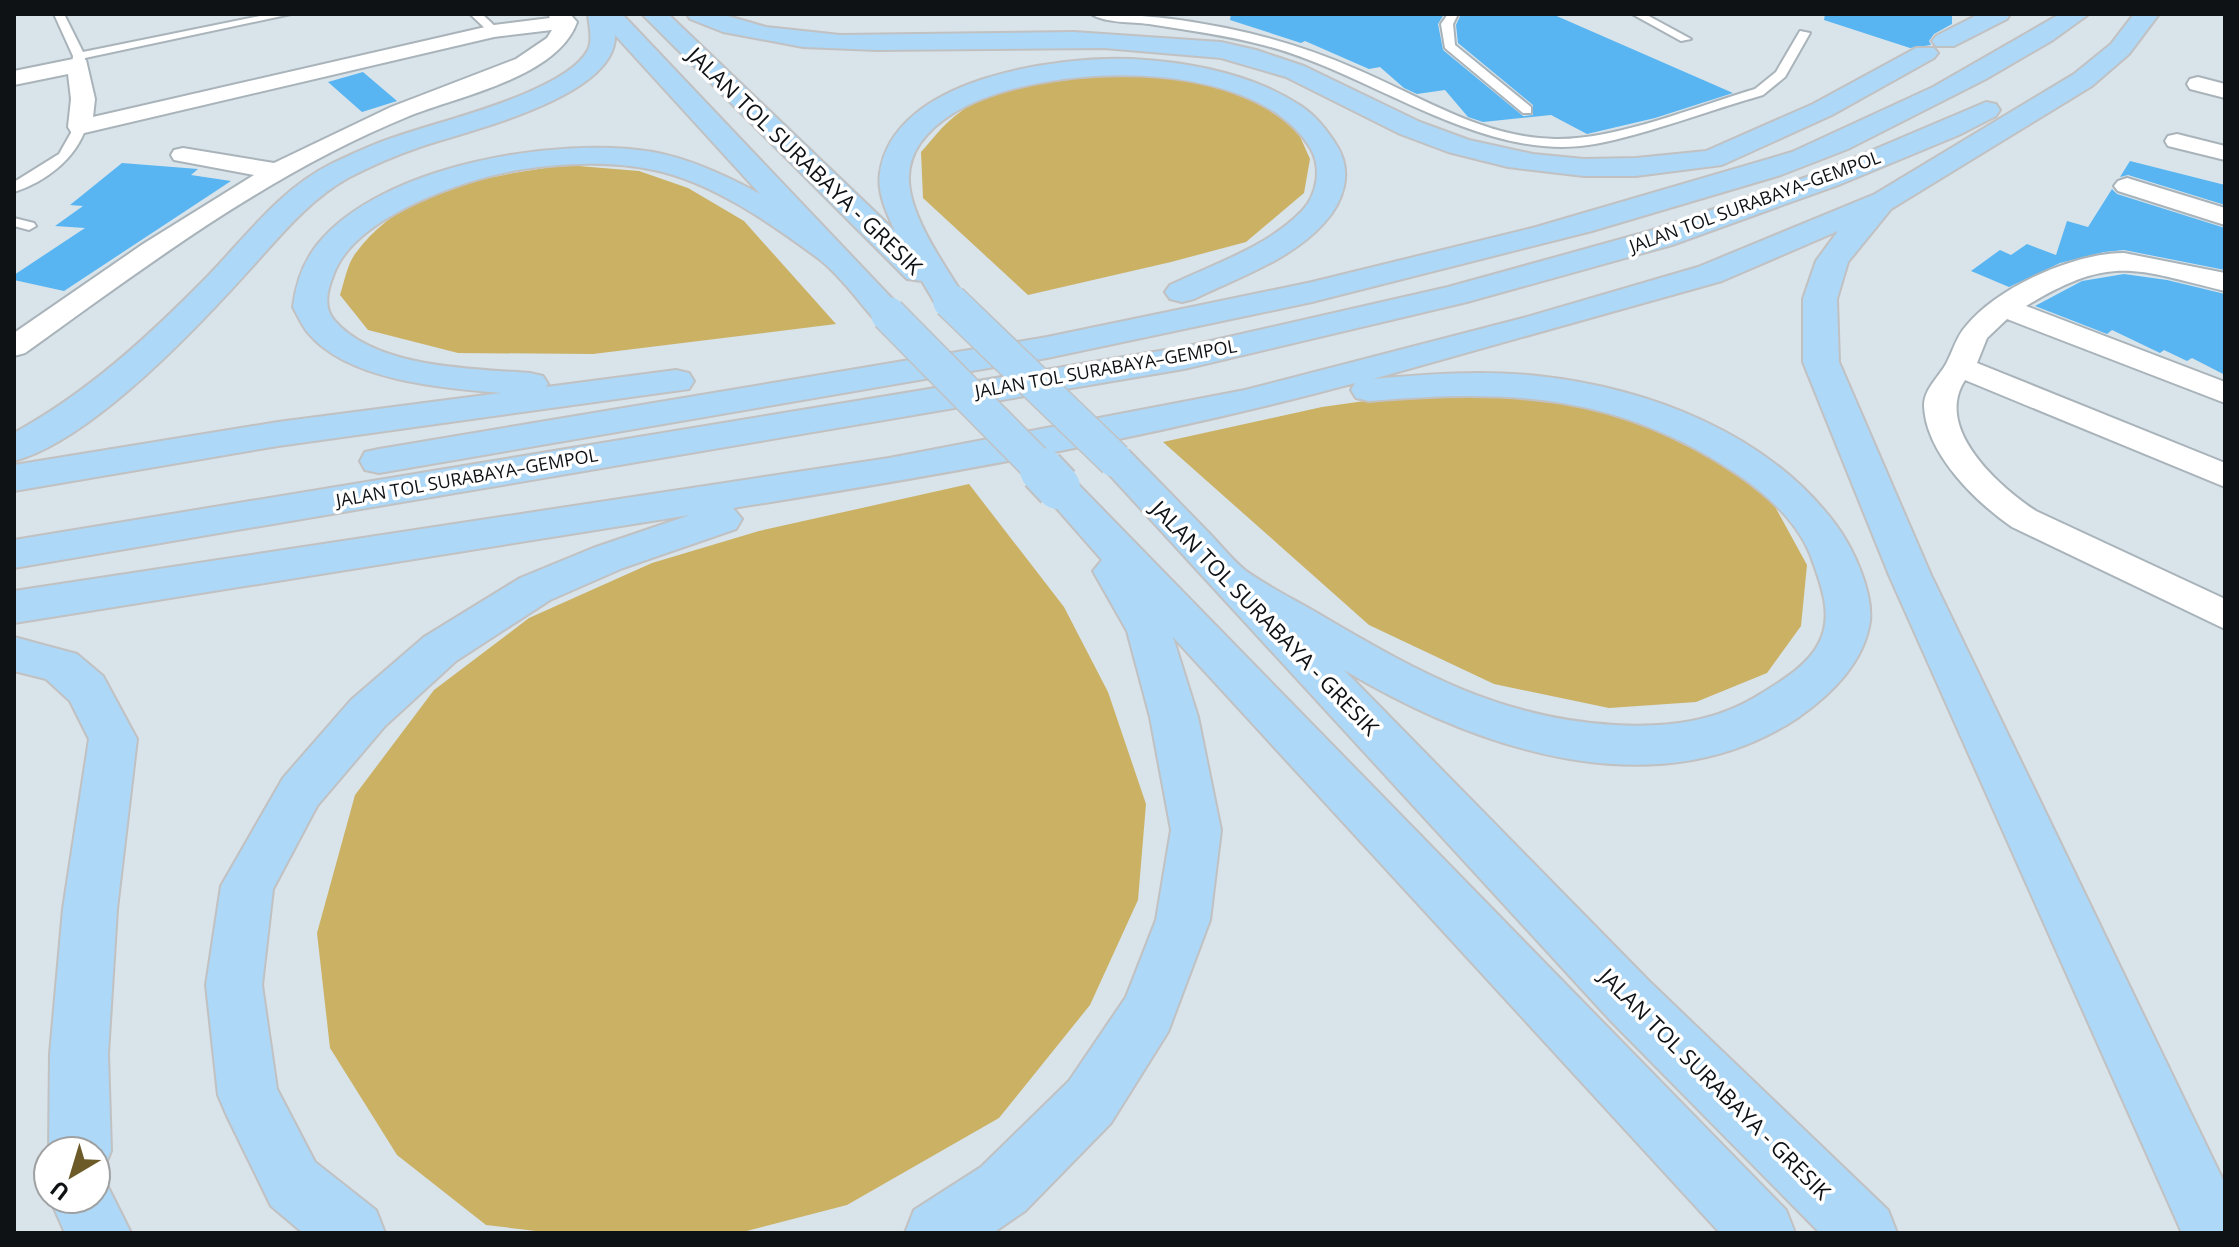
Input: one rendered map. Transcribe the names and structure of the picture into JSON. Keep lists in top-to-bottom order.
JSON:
{
  "streets": {
    "highway": ["JALAN TOL SURABAYA - GRESIK", "JALAN TOL SURABAYA–GEMPOL"]
  },
  "north": "bottom left"
}
